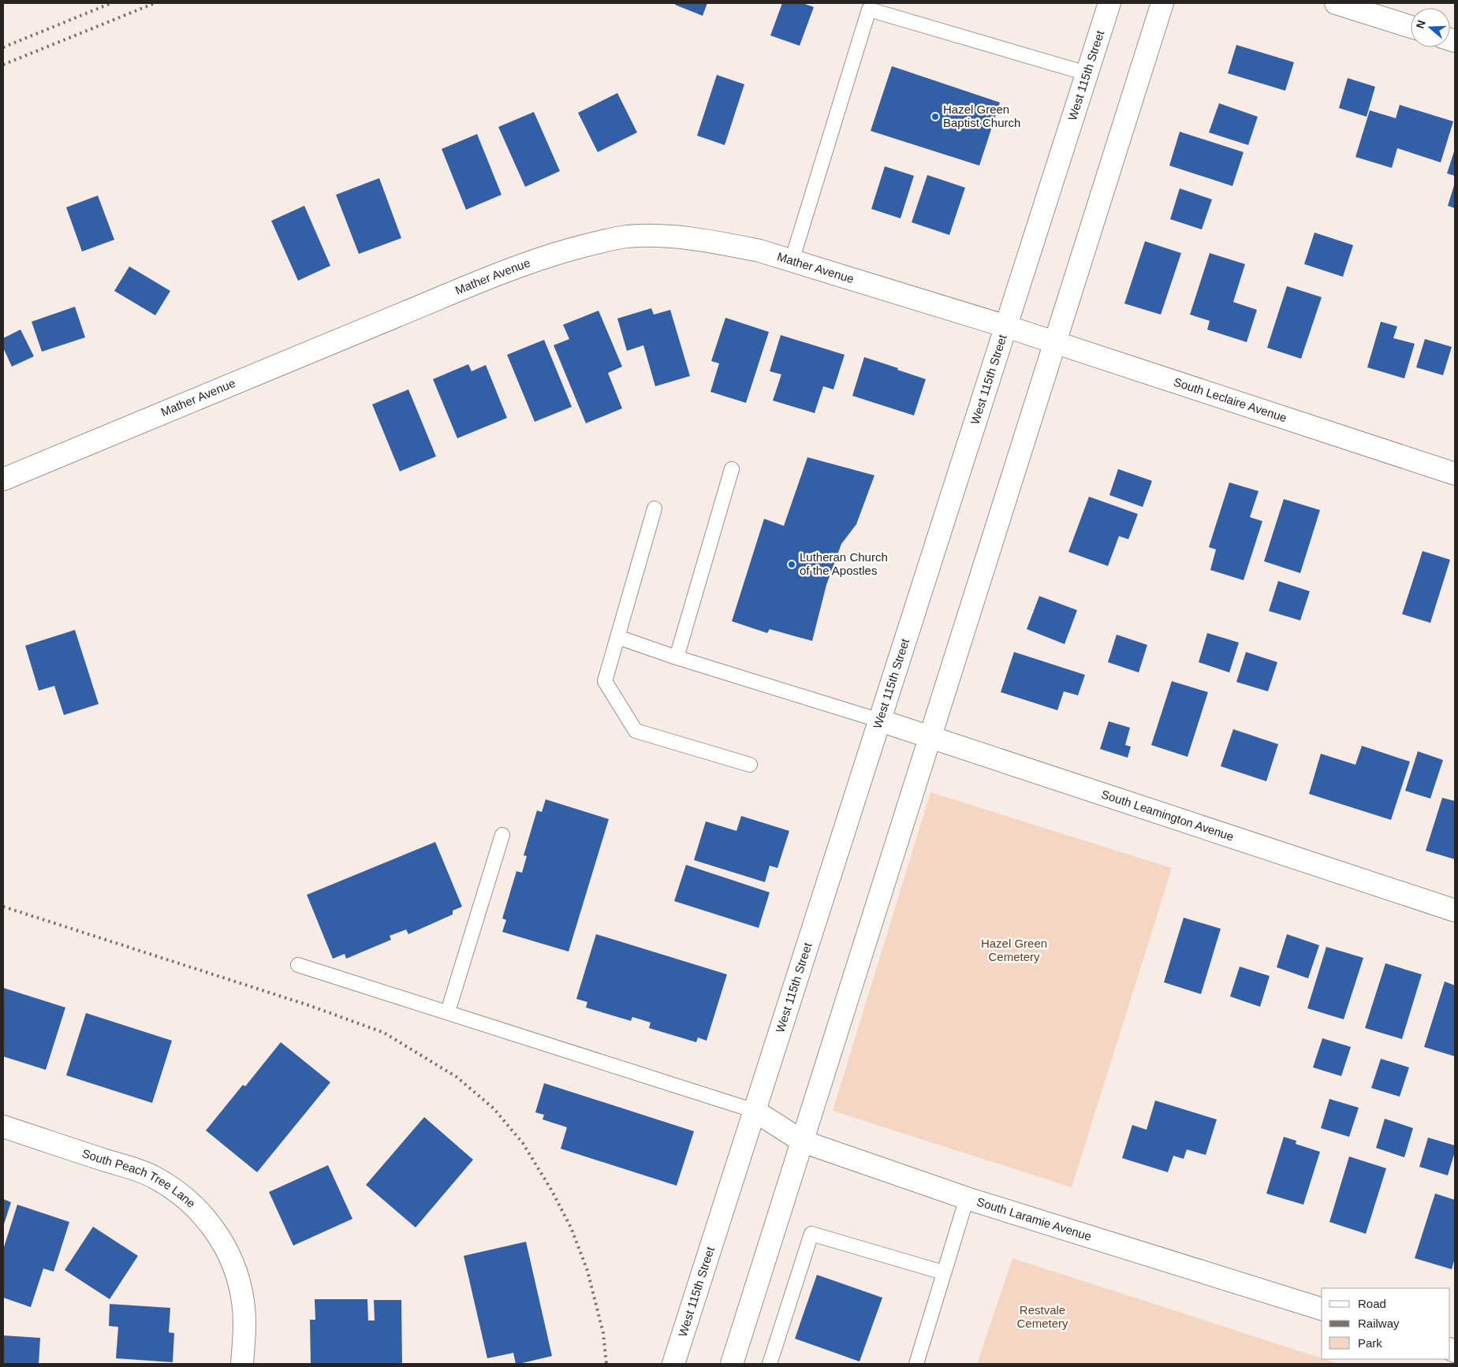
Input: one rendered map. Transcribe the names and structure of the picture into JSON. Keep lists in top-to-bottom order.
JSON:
{
  "streets": {
    "street": [
      "West 115th Street",
      "Mather Avenue",
      "South Leclaire Avenue",
      "South Leamington Avenue",
      "South Peach Tree Lane",
      "South Laramie Avenue"
    ]
  },
  "crossings": [
    ["West 115th Street", "Mather Avenue"],
    ["West 115th Street", "South Leclaire Avenue"],
    ["West 115th Street", "South Leamington Avenue"],
    ["West 115th Street", "South Laramie Avenue"],
    ["Mather Avenue", "South Leclaire Avenue"]
  ],
  "parks": ["Hazel Green Cemetery", "Restvale Cemetery"],
  "places": ["Hazel Green Baptist Church", "Lutheran Church of the Apostles"],
  "legend": ["Road", "Railway", "Park"],
  "north": "left"
}
